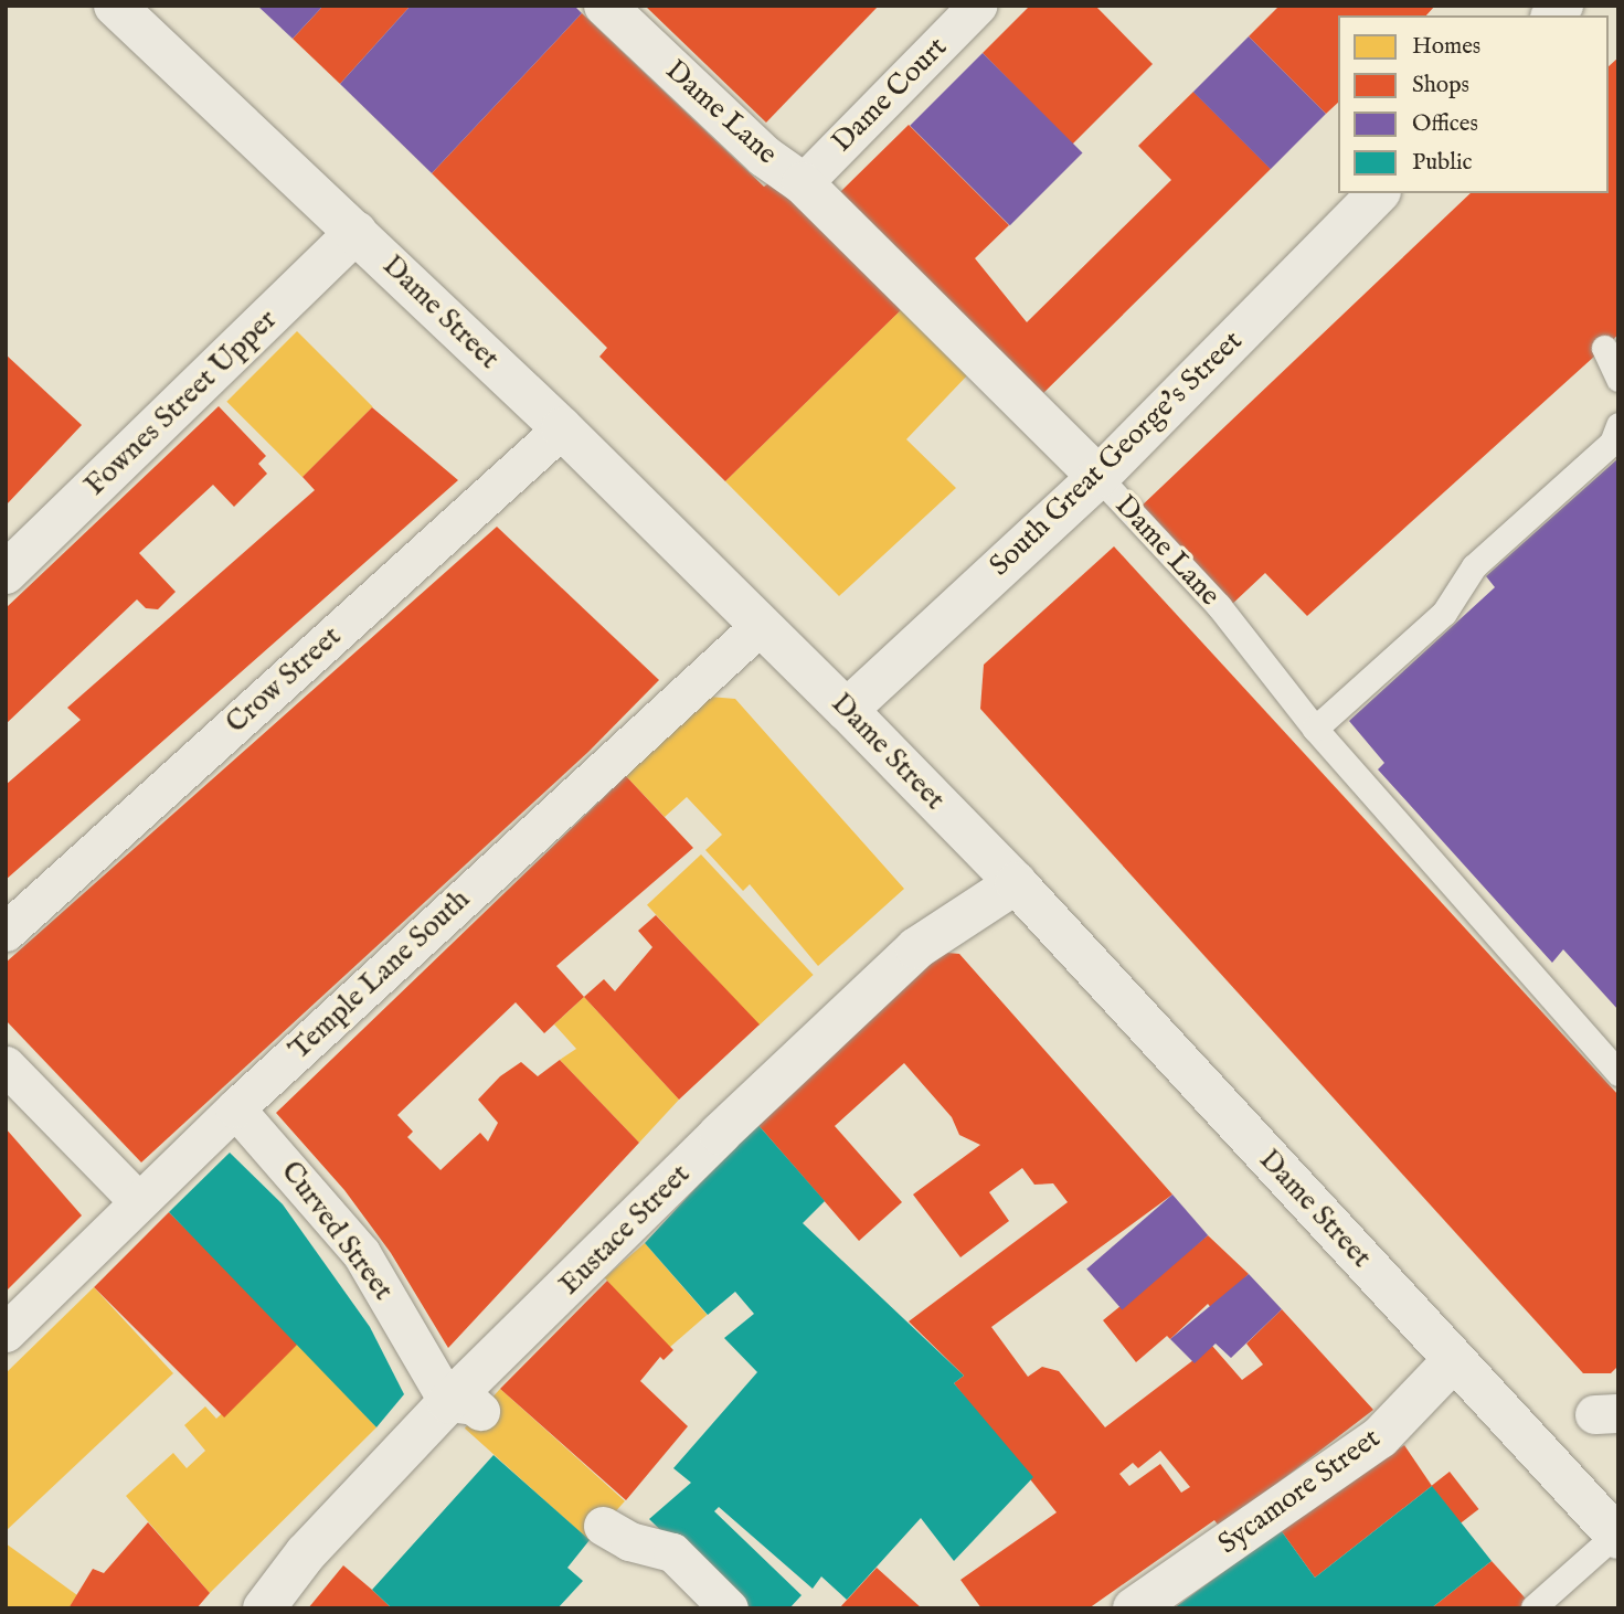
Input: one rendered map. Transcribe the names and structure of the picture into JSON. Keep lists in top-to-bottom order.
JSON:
{
  "streets": {
    "main road": [
      "Dame Lane",
      "Dame Street",
      "Fownes Street Upper",
      "South Great George's Street",
      "Eustace Street",
      "Sycamore Street"
    ],
    "street": [
      "Dame Court",
      "Crow Street",
      "Temple Lane South",
      "Curved Street"
    ]
  },
  "crossings": [
    ["Dame Court", "Dame Lane"],
    ["Dame Lane", "South Great George's Street"],
    ["Dame Street", "Fownes Street Upper"],
    ["Dame Street", "South Great George's Street"],
    ["Dame Street", "Crow Street"],
    ["Dame Street", "Temple Lane South"],
    ["Dame Street", "Eustace Street"],
    ["Dame Street", "Sycamore Street"],
    ["Temple Lane South", "Curved Street"],
    ["Eustace Street", "Curved Street"]
  ],
  "legend": [
    "Homes",
    "Shops",
    "Offices",
    "Public"
  ]
}
